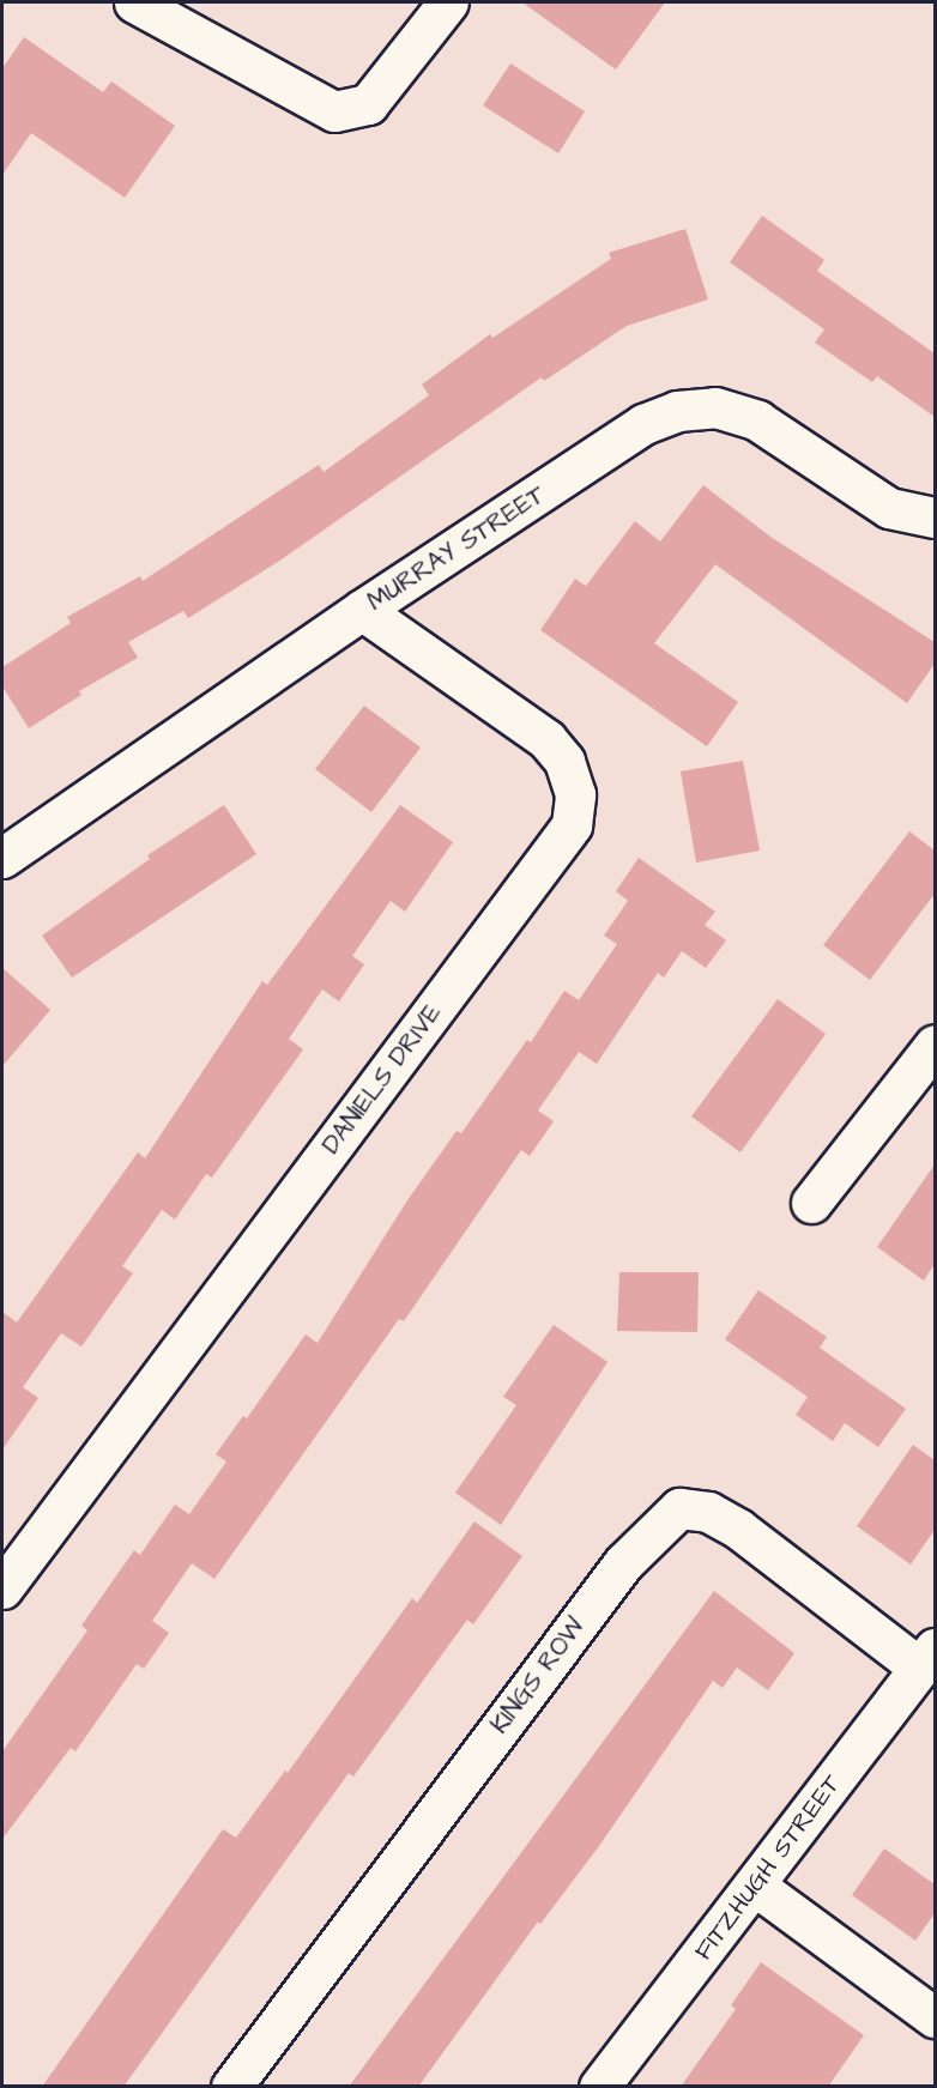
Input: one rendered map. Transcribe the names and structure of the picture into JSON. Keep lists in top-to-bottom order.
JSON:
{
  "streets": {
    "street": [
      "MURRAY STREET",
      "DANIELS DRIVE",
      "KINGS ROW",
      "FITZHUGH STREET"
    ]
  },
  "crossings": [
    ["MURRAY STREET", "DANIELS DRIVE"],
    ["KINGS ROW", "FITZHUGH STREET"]
  ]
}
